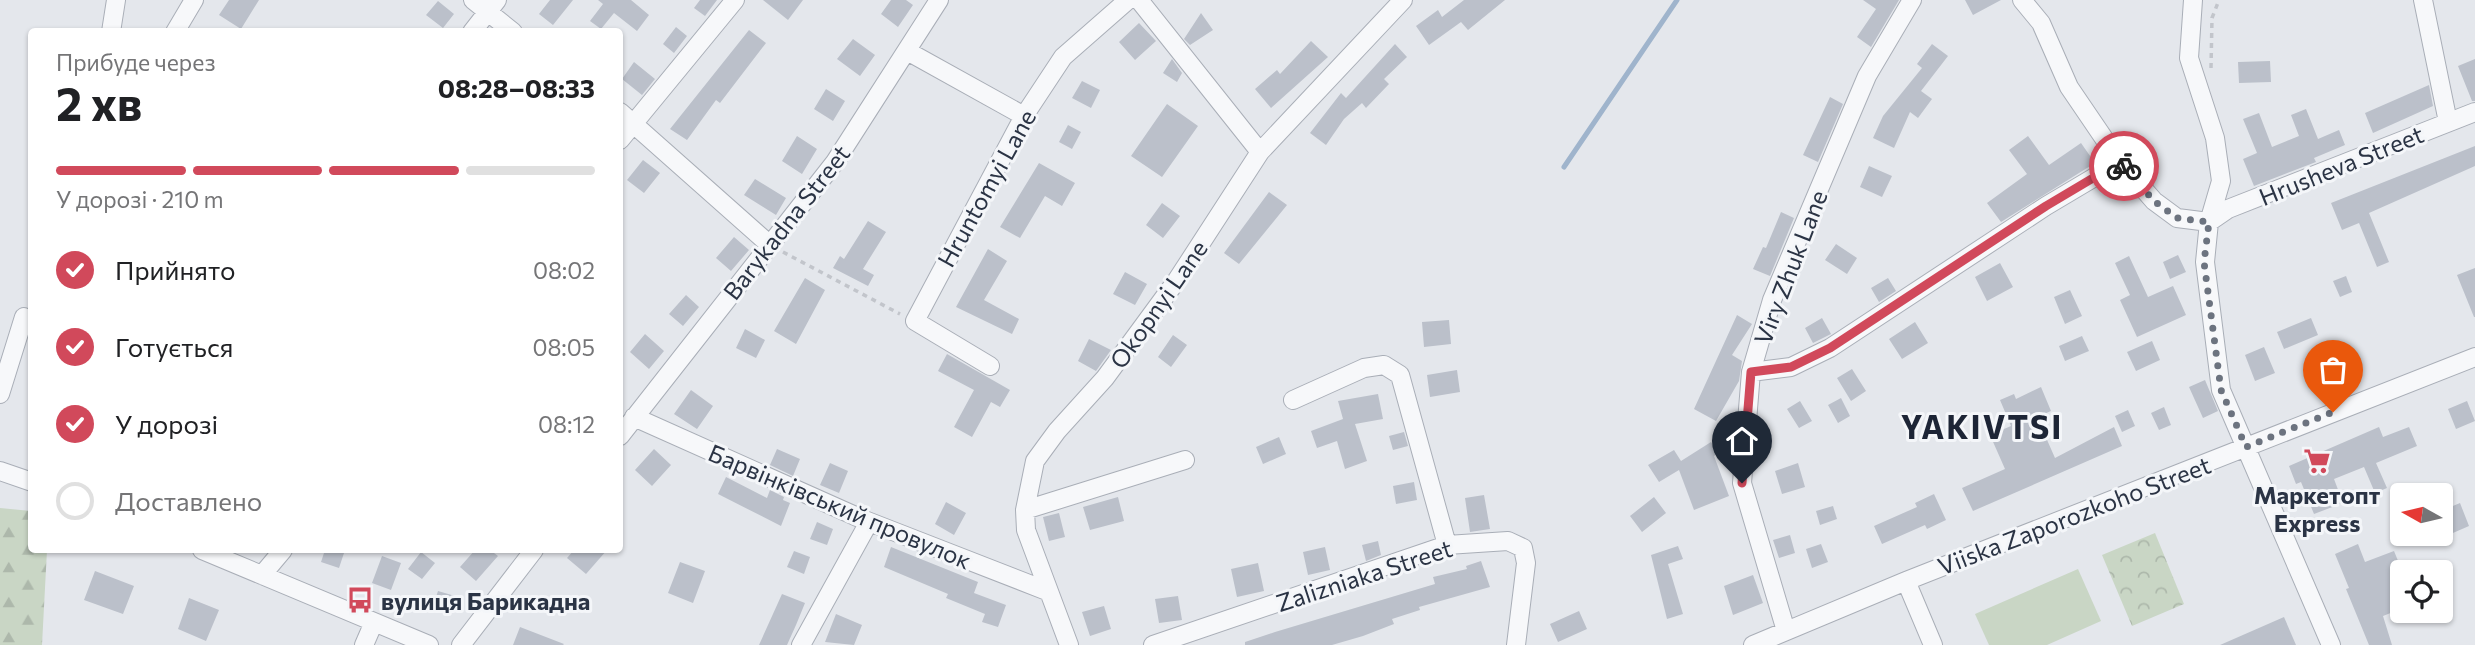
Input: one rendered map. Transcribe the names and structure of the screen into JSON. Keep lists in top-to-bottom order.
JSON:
{
  "streets": {
    "street": [
      "Hrusheva Street",
      "Hruntomyi Lane",
      "Barykadna Street",
      "Viry Zhuk Lane",
      "Okopnyi Lane",
      "Барвінківський провулок",
      "Viiska Zaporozkoho Street",
      "Zalizniaka Street"
    ]
  },
  "crossings": [
    ["Barykadna Street", "Барвінківський провулок"],
    ["Viry Zhuk Lane", "Viiska Zaporozkoho Street"],
    ["Okopnyi Lane", "Барвінківський провулок"]
  ],
  "districts": ["YAKIVTSI"],
  "places": {
    "supermarket": ["Маркетопт Express"],
    "bus stop": ["вулиця Барикадна"]
  },
  "north": "left",
  "page": {
    "heading": ["2 хв", "Прибуде через", "08:28–08:33"],
    "bar": "У дорозі · 210 m",
    "list": [
      ["Прийнято", "08:02"],
      ["Готується", "08:05"],
      ["У дорозі", "08:12"],
      "Доставлено"
    ]
  }
}
